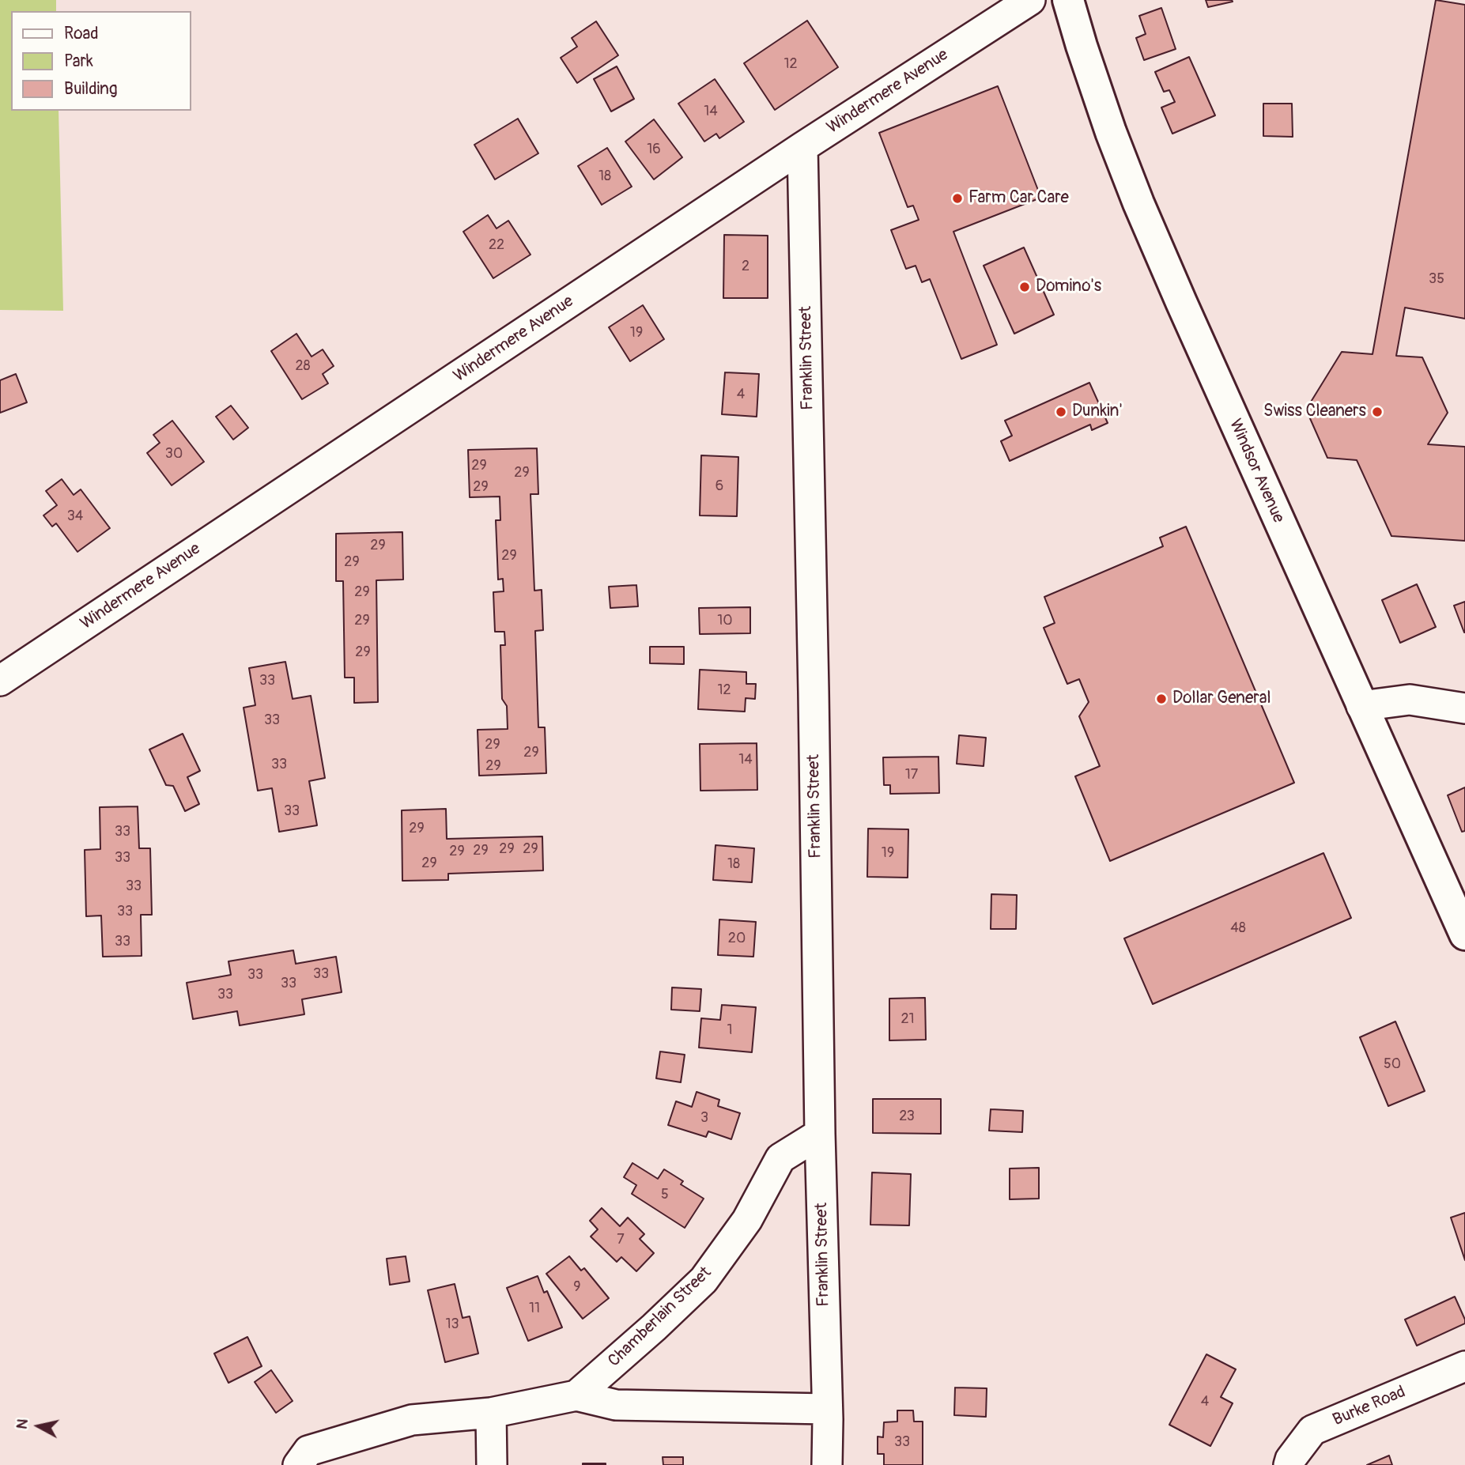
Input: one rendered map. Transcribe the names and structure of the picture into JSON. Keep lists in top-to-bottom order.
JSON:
{
  "streets": {
    "main road": ["Windsor Avenue"],
    "street": [
      "Windermere Avenue",
      "Franklin Street",
      "Chamberlain Street",
      "Burke Road"
    ]
  },
  "crossings": [
    ["Windermere Avenue", "Franklin Street"],
    ["Franklin Street", "Chamberlain Street"]
  ],
  "places": [
    "Farm Car Care",
    "Domino's",
    "Dunkin'",
    "Swiss Cleaners",
    "Dollar General"
  ],
  "house_numbers": [
    "12",
    "14",
    "16",
    "18",
    "22",
    "2",
    "35",
    "19",
    "28",
    "4",
    "30",
    "29",
    "29",
    "6",
    "29",
    "34",
    "29",
    "29",
    "29",
    "29",
    "29",
    "10",
    "29",
    "33",
    "12",
    "33",
    "29",
    "29",
    "14",
    "33",
    "29",
    "17",
    "33",
    "29",
    "33",
    "29",
    "29",
    "29",
    "29",
    "19",
    "33",
    "29",
    "18",
    "33",
    "33",
    "48",
    "20",
    "33",
    "33",
    "33",
    "33",
    "33",
    "21",
    "1",
    "50",
    "23",
    "3",
    "5",
    "7",
    "9",
    "11",
    "13",
    "4",
    "33"
  ],
  "legend": ["Road", "Park", "Building"],
  "north": "left"
}
